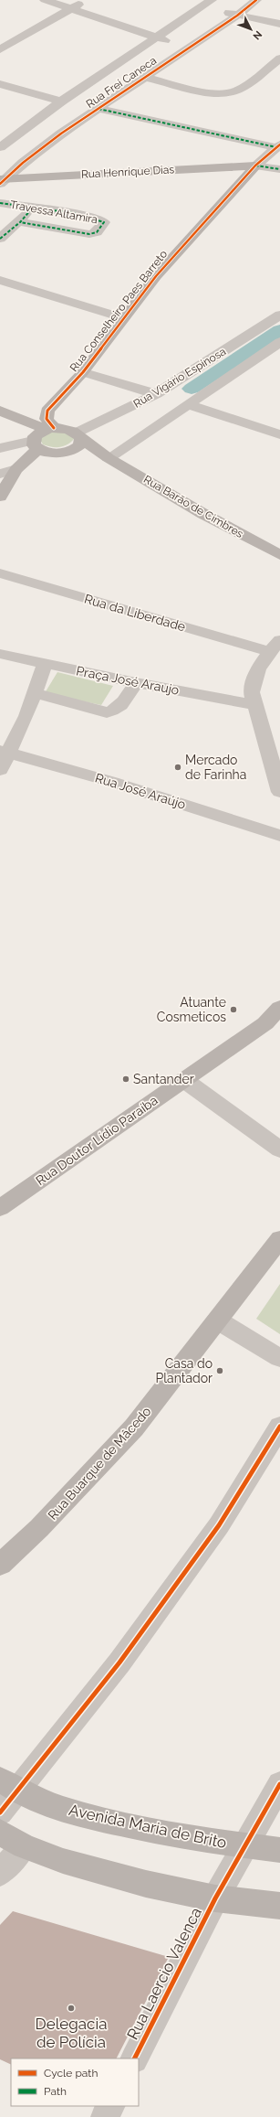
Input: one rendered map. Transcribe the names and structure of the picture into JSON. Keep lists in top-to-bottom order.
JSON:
{
  "streets": {
    "main road": [
      "Rua Henrique Dias",
      "Rua Conselheiro Paes Barreto",
      "Rua Barão de Cimbres",
      "Rua Doutor Lídio Paraíba",
      "Rua Buarque de Mâcedo",
      "Avenida Maria de Brito"
    ],
    "street": [
      "Rua Frei Caneca",
      "Travessa Altamira",
      "Rua Vigário Espinosa",
      "Rua da Liberdade",
      "Praça José Araujo",
      "Rua José Araújo",
      "Rua Laercio Valenca"
    ]
  },
  "crossings": [
    ["Rua Frei Caneca", "Rua Henrique Dias"],
    ["Rua Henrique Dias", "Rua Conselheiro Paes Barreto"],
    ["Rua Conselheiro Paes Barreto", "Rua Barão de Cimbres"],
    ["Rua Vigário Espinosa", "Rua Barão de Cimbres"],
    ["Avenida Maria de Brito", "Rua Laercio Valenca"]
  ],
  "places": [
    "Mercado de Farinha",
    "Atuante Cosmeticos",
    "Santander",
    "Casa do Plantador",
    "Delegacia de Polícia"
  ],
  "legend": ["Cycle path", "Path"],
  "north": "bottom right"
}
